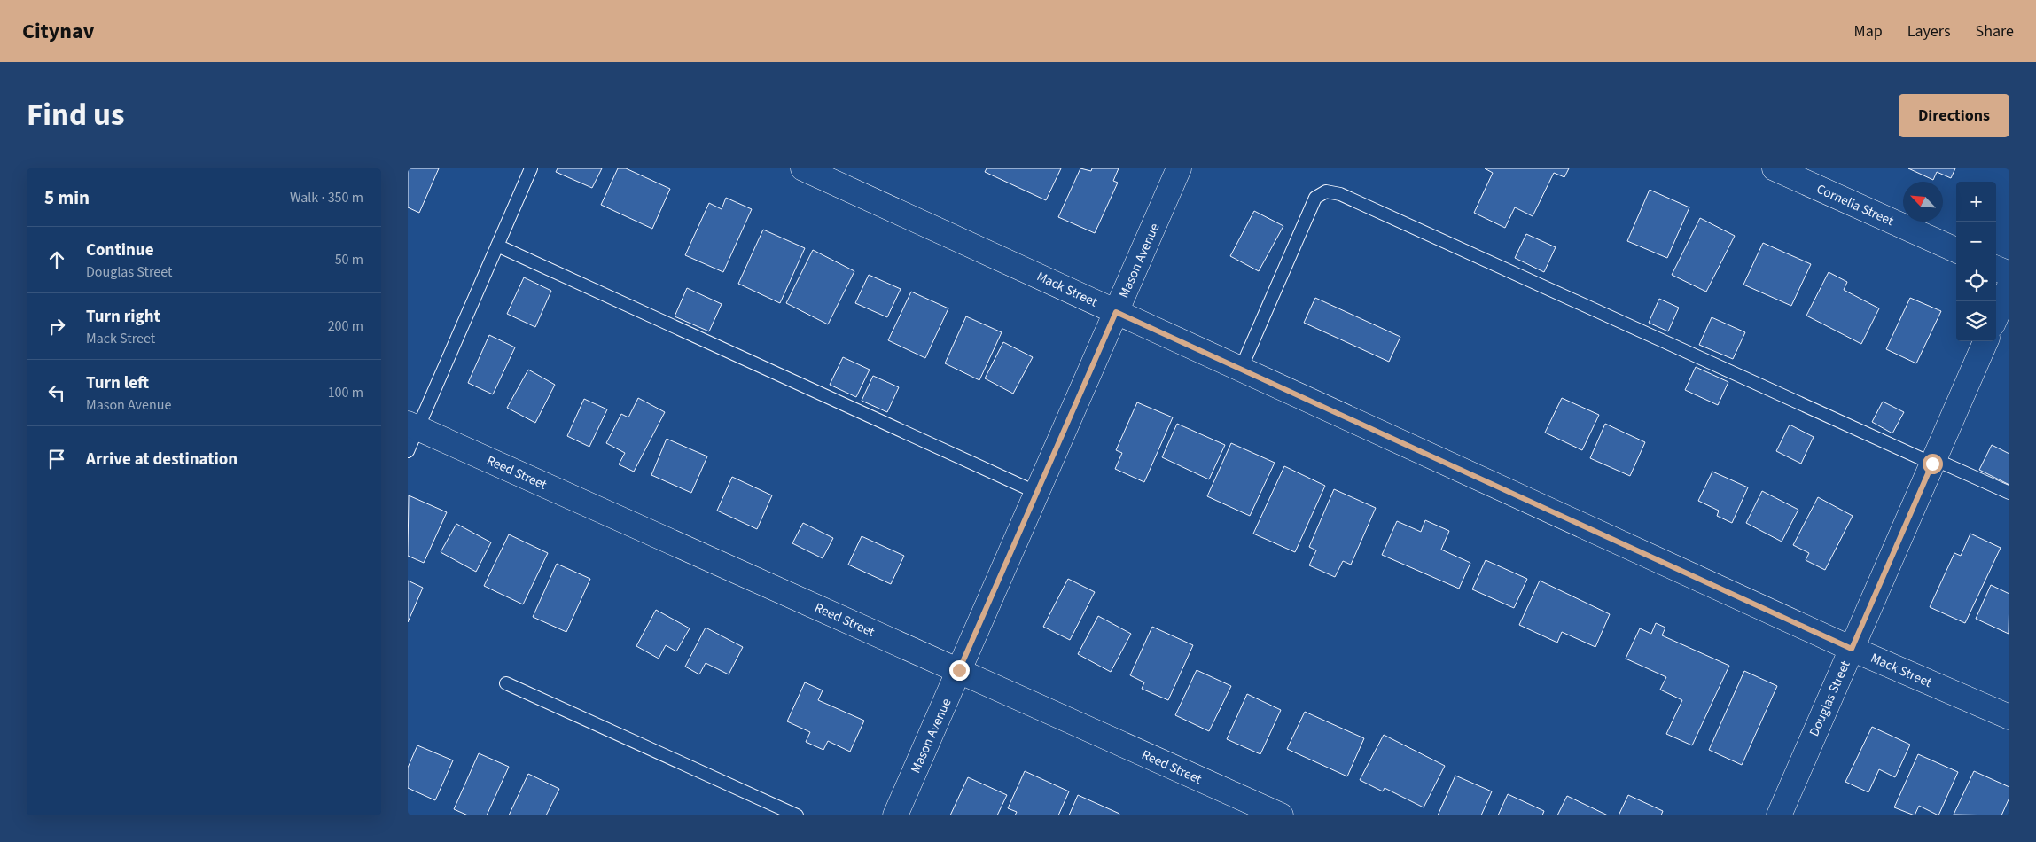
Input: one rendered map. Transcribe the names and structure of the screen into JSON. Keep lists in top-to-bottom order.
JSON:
{
  "streets": {
    "street": [
      "Cornelia Street",
      "Mason Avenue",
      "Mack Street",
      "Reed Street",
      "Douglas Street"
    ]
  },
  "crossings": [
    ["Mason Avenue", "Mack Street"],
    ["Mason Avenue", "Reed Street"],
    ["Mack Street", "Douglas Street"]
  ],
  "north": "top left",
  "page": {
    "header": "Citynav",
    "nav": ["Map", "Layers", "Share"],
    "title": "Find us",
    "buttons": "Directions",
    "heading": ["5 min", "Walk · 350 m"],
    "map_buttons": ["+", "−"],
    "list": [
      ["Continue", "Douglas Street", "50 m"],
      ["Turn right", "Mack Street", "200 m"],
      ["Turn left", "Mason Avenue", "100 m"],
      "Arrive at destination"
    ]
  }
}
